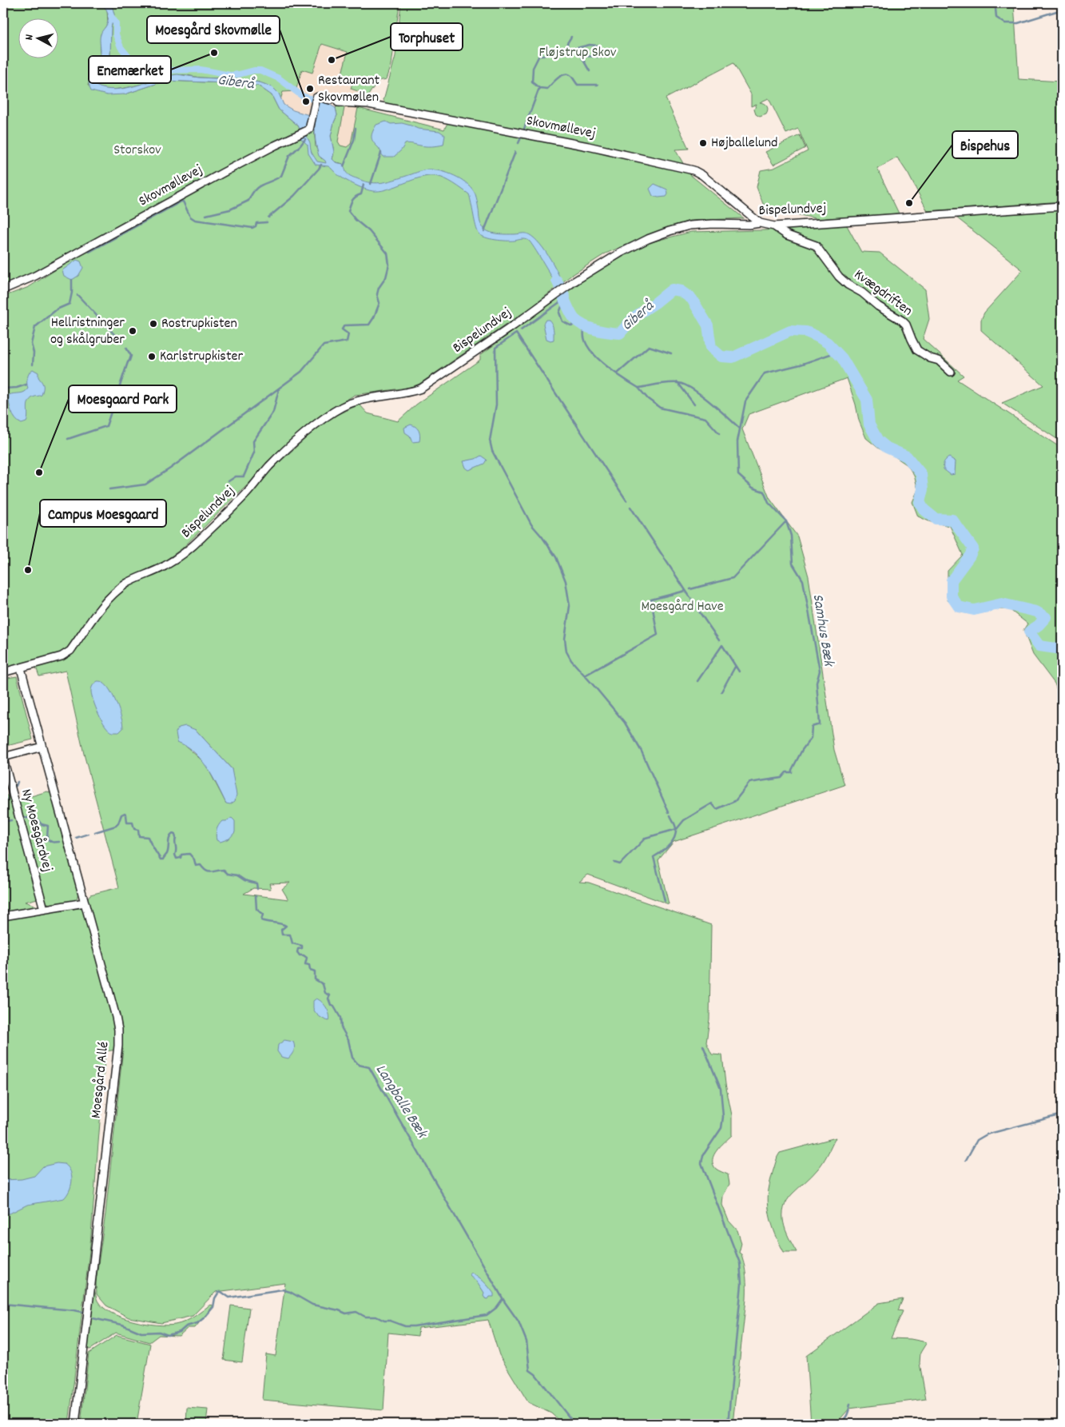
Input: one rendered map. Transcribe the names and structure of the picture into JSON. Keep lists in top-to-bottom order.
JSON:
{
  "streets": {
    "street": [
      "Skovmøllevej",
      "Bispelundvej",
      "Kvægdriften",
      "Ny Moesgårdvej",
      "Moesgård Allé"
    ]
  },
  "crossings": [
    ["Skovmøllevej", "Bispelundvej"],
    ["Bispelundvej", "Kvægdriften"],
    ["Bispelundvej", "Moesgård Allé"]
  ],
  "water": ["Giberå", "Samhus Bæk", "Langballe Bæk"],
  "parks": ["Fløjstrup Skov", "Storskov", "Moesgård Have"],
  "places": [
    "Enemærket",
    "Torphuset",
    "Restaurant Skovmøllen",
    "Moesgård Skovmølle",
    "Højballelund",
    "Bispehus",
    "Rostrupkisten",
    "Hellristninger og skålgruber",
    "Karlstrupkister",
    "Moesgaard Park",
    "Campus Moesgaard"
  ],
  "north": "left"
}
